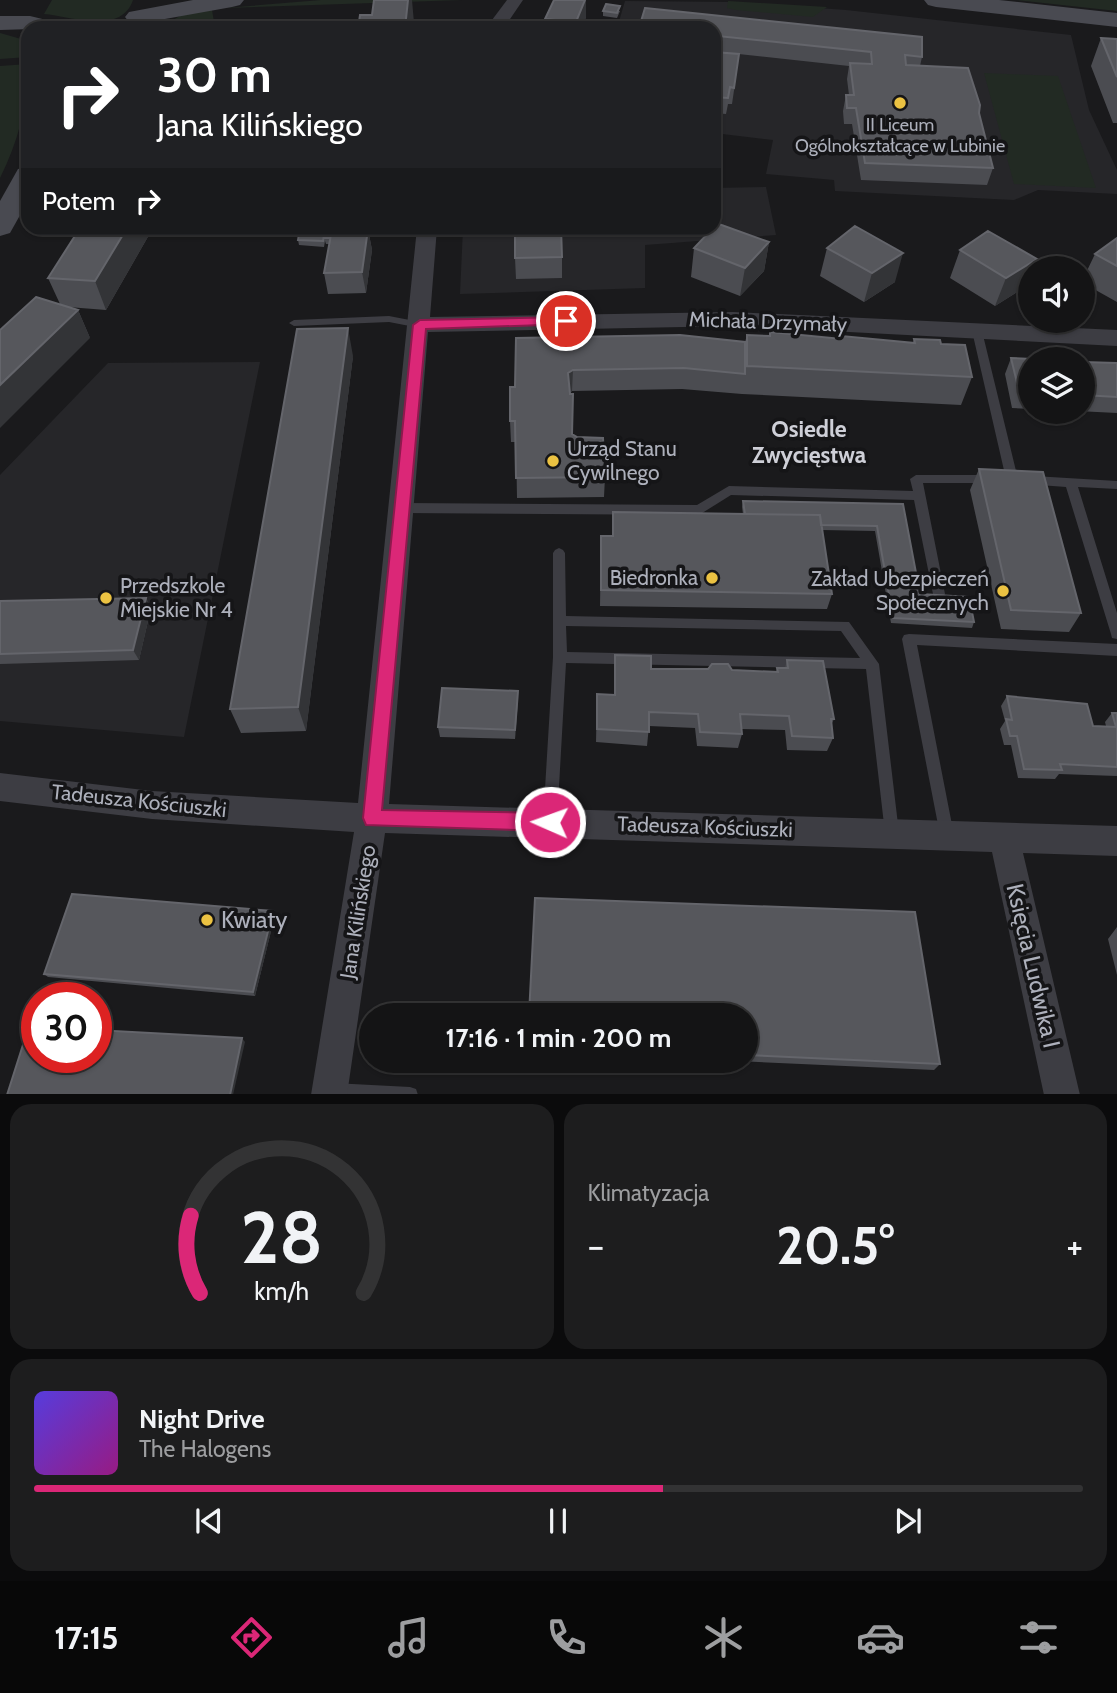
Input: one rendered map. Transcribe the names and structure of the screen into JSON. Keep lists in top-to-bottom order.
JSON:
{
  "streets": {
    "street": [
      "Michała Drzymały",
      "Tadeusza Kościuszki",
      "Jana Kilińskiego",
      "Księcia Ludwika I"
    ]
  },
  "crossings": [
    ["Michała Drzymały", "Jana Kilińskiego"],
    ["Tadeusza Kościuszki", "Jana Kilińskiego"],
    ["Tadeusza Kościuszki", "Księcia Ludwika I"]
  ],
  "districts": ["Osiedle Zwycięstwa"],
  "places": [
    "II Liceum Ogólnokształcące w Lubinie",
    "Urząd Stanu Cywilnego",
    "Biedronka",
    "Zakład Ubezpieczeń Społecznych",
    "Przedszkole Miejskie Nr 4",
    "Kwiaty"
  ],
  "page": {
    "turn": ["30 m", "Jana Kilińskiego"],
    "then": "Potem",
    "limit": "30",
    "trip": "17:16 · 1 min · 200 m",
    "tile": "Klimatyzacja",
    "heat": ["−", "20.5°", "+"],
    "song": ["Night Drive", "The Halogens"],
    "tabs": "17:15",
    "gauge": ["28", "km/h"]
  }
}
